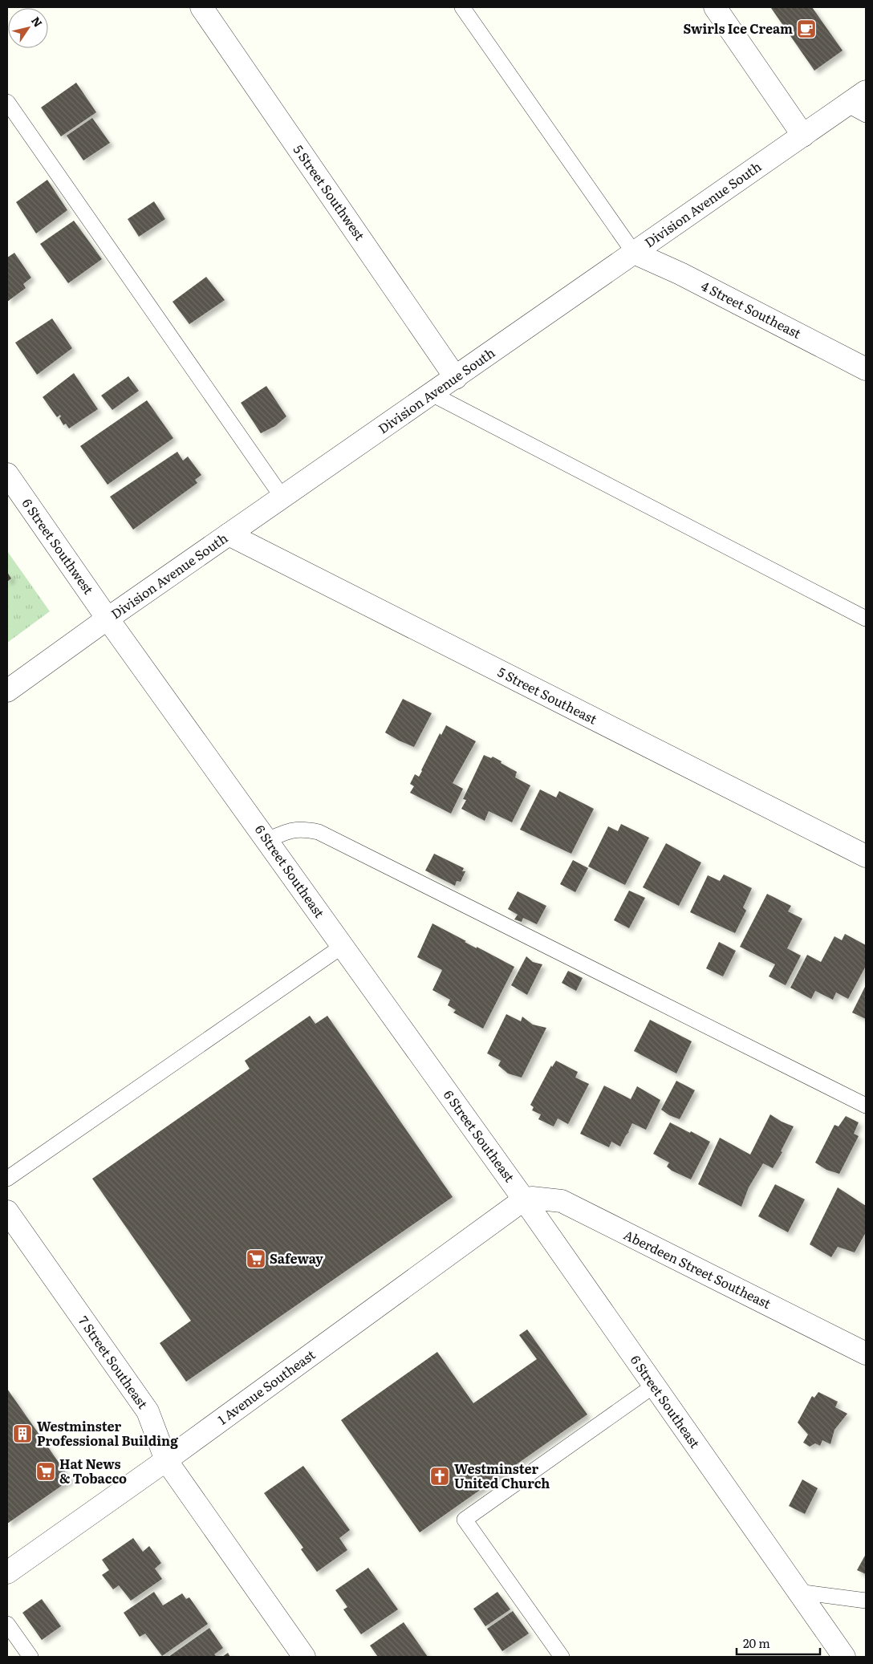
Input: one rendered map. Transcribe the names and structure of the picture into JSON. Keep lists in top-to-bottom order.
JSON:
{
  "streets": {
    "street": [
      "5 Street Southwest",
      "Division Avenue South",
      "4 Street Southeast",
      "6 Street Southwest",
      "5 Street Southeast",
      "6 Street Southeast",
      "Aberdeen Street Southeast",
      "7 Street Southeast",
      "1 Avenue Southeast"
    ]
  },
  "crossings": [
    ["5 Street Southwest", "Division Avenue South"],
    ["Division Avenue South", "4 Street Southeast"],
    ["Division Avenue South", "6 Street Southwest"],
    ["Division Avenue South", "5 Street Southeast"],
    ["Division Avenue South", "6 Street Southeast"],
    ["6 Street Southwest", "6 Street Southeast"],
    ["6 Street Southeast", "Aberdeen Street Southeast"],
    ["6 Street Southeast", "1 Avenue Southeast"],
    ["Aberdeen Street Southeast", "1 Avenue Southeast"],
    ["7 Street Southeast", "1 Avenue Southeast"]
  ],
  "places": {
    "cafe": ["Swirls Ice Cream"],
    "supermarket": ["Safeway", "Hat News & Tobacco"],
    "building": ["Westminster Professional Building"],
    "church": ["Westminster United Church"]
  },
  "scale_bar": "20 m",
  "north": "top right"
}
